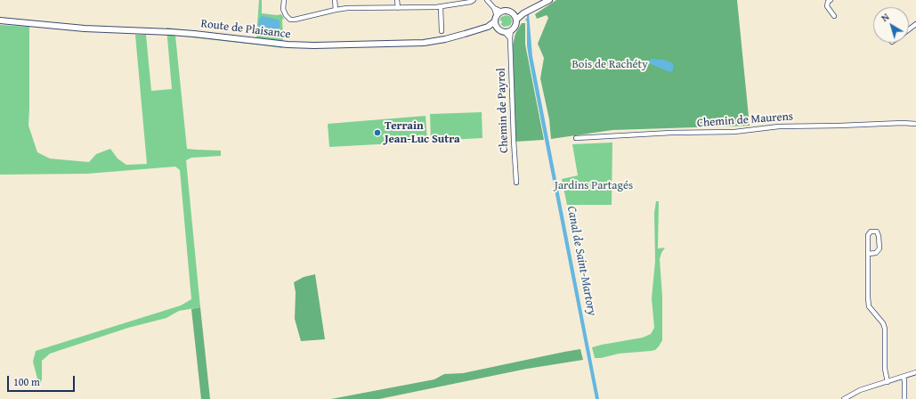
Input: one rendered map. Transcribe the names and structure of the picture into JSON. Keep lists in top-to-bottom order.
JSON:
{
  "streets": {
    "main road": ["Route de Plaisance"],
    "street": ["Chemin de Payrol", "Chemin de Maurens"]
  },
  "crossings": [
    ["Route de Plaisance", "Chemin de Payrol"]
  ],
  "water": ["Canal de Saint-Martory"],
  "parks": ["Bois de Rachéty", "Jardins Partagés"],
  "places": ["Terrain Jean-Luc Sutra"],
  "scale_bar": "100 m",
  "north": "top left"
}
